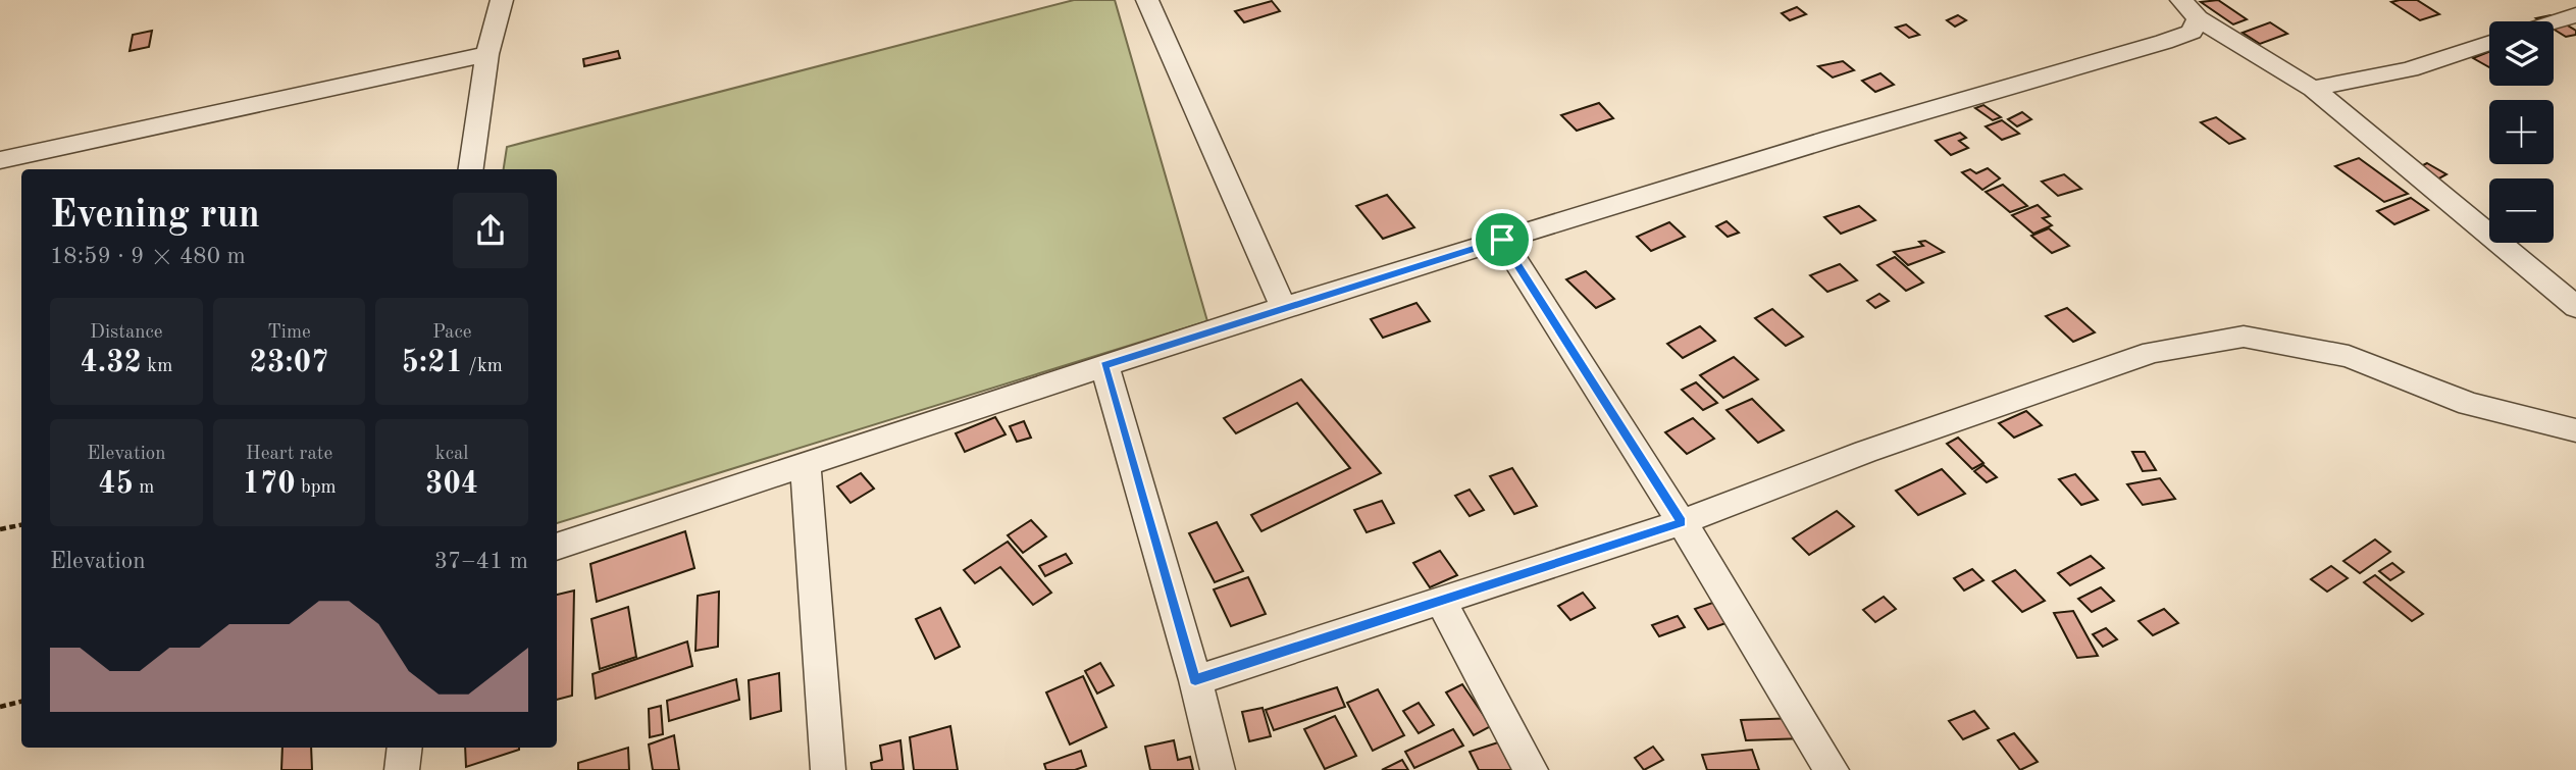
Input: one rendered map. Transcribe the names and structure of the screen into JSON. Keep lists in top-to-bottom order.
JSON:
{
  "page": {
    "map_buttons": ["+", "−"],
    "heading": ["Evening run", "18:59 · 9 × 480 m"],
    "stats": [
      ["Distance", "4.32 km"],
      ["Time", "23:07"],
      ["Pace", "5:21 /km"],
      ["Elevation", "45 m"],
      ["Heart rate", "170 bpm"],
      ["kcal", "304"]
    ],
    "chart": ["Elevation", "37–41 m"]
  }
}
